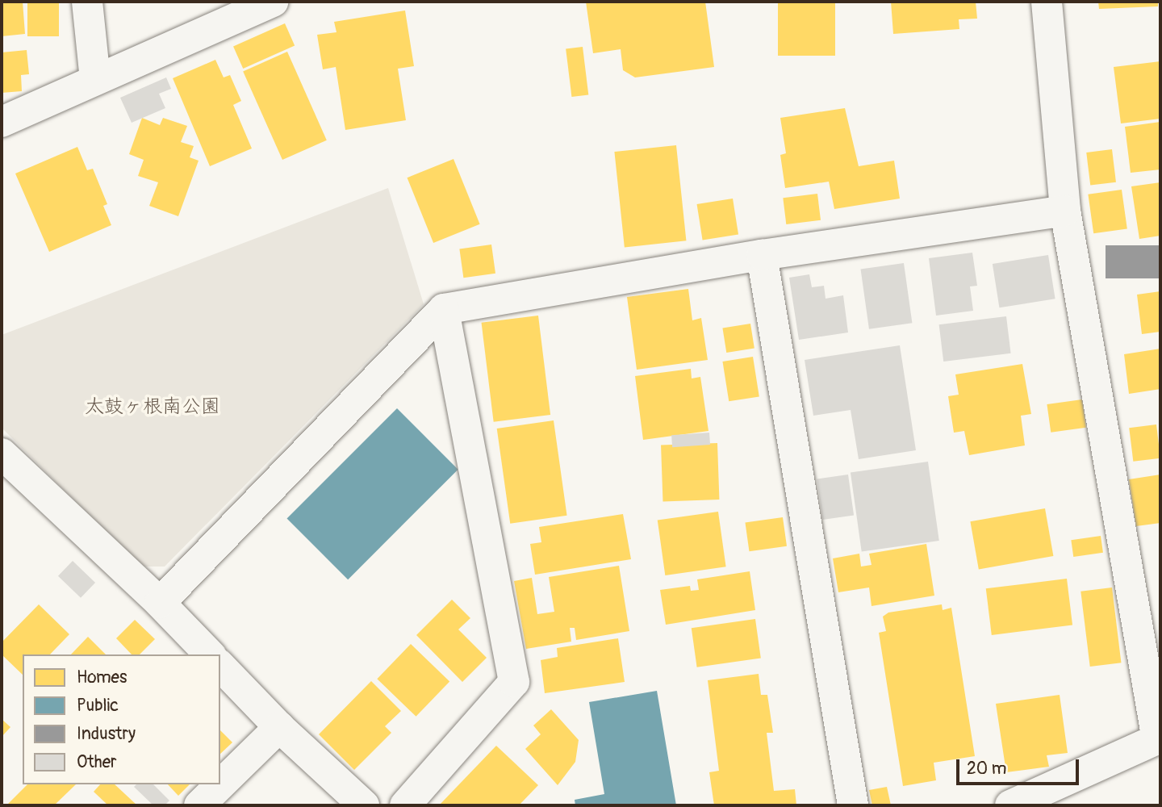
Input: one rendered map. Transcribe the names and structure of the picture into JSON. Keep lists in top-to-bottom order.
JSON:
{
  "parks": ["太鼓ヶ根南公園"],
  "legend": [
    "Homes",
    "Public",
    "Industry",
    "Other"
  ],
  "scale_bar": "20 m"
}
